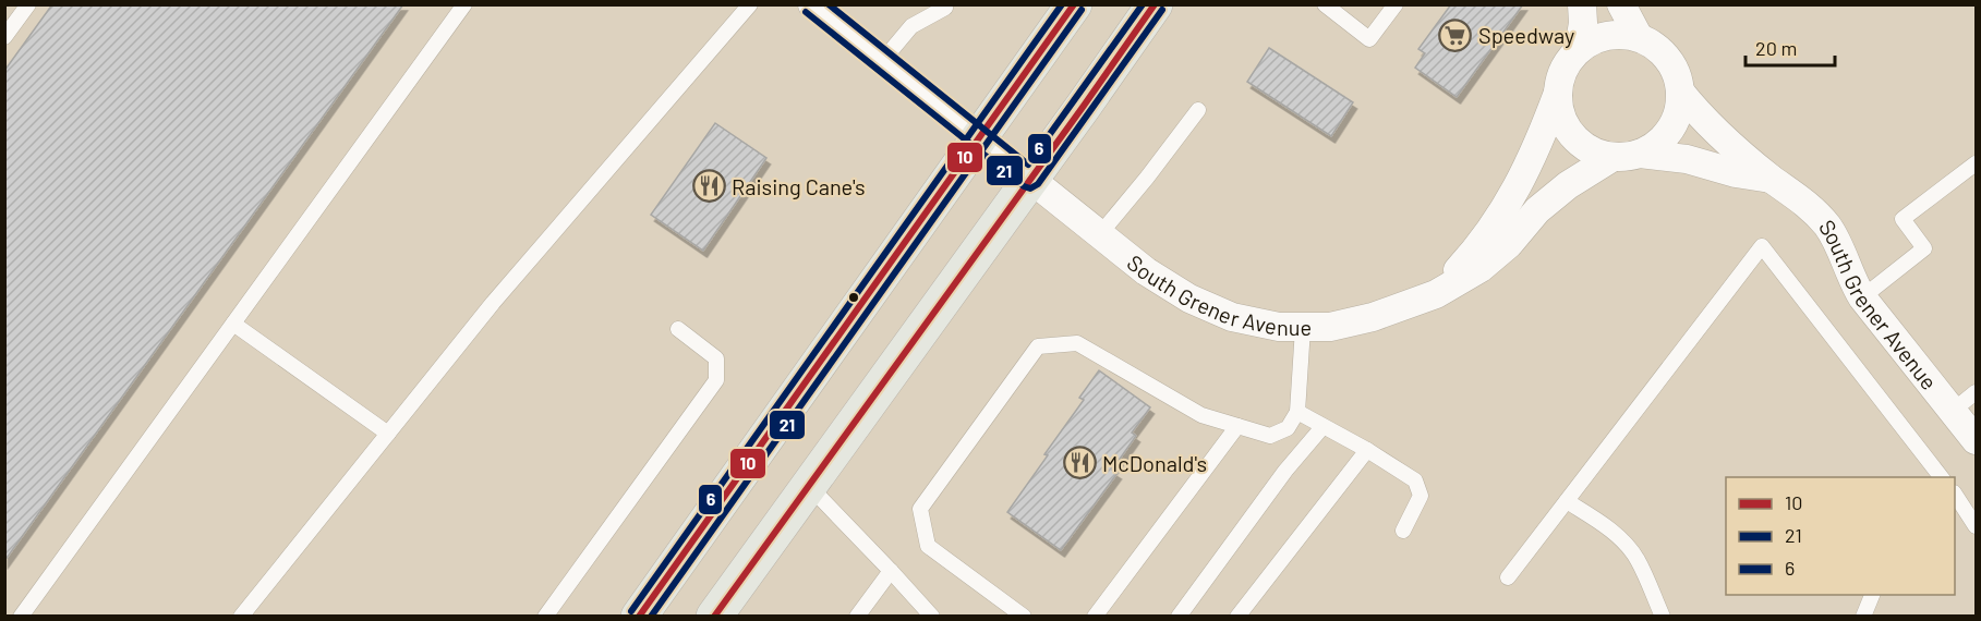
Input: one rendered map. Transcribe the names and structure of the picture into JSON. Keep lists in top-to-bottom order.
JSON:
{
  "streets": {
    "street": ["South Grener Avenue"]
  },
  "places": {
    "supermarket": ["Speedway"],
    "restaurant": ["Raising Cane's", "McDonald's"]
  },
  "lines": ["transit line 10", "transit line 6", "transit line 21"],
  "legend": ["10", "21", "6"],
  "scale_bar": "20 m"
}
